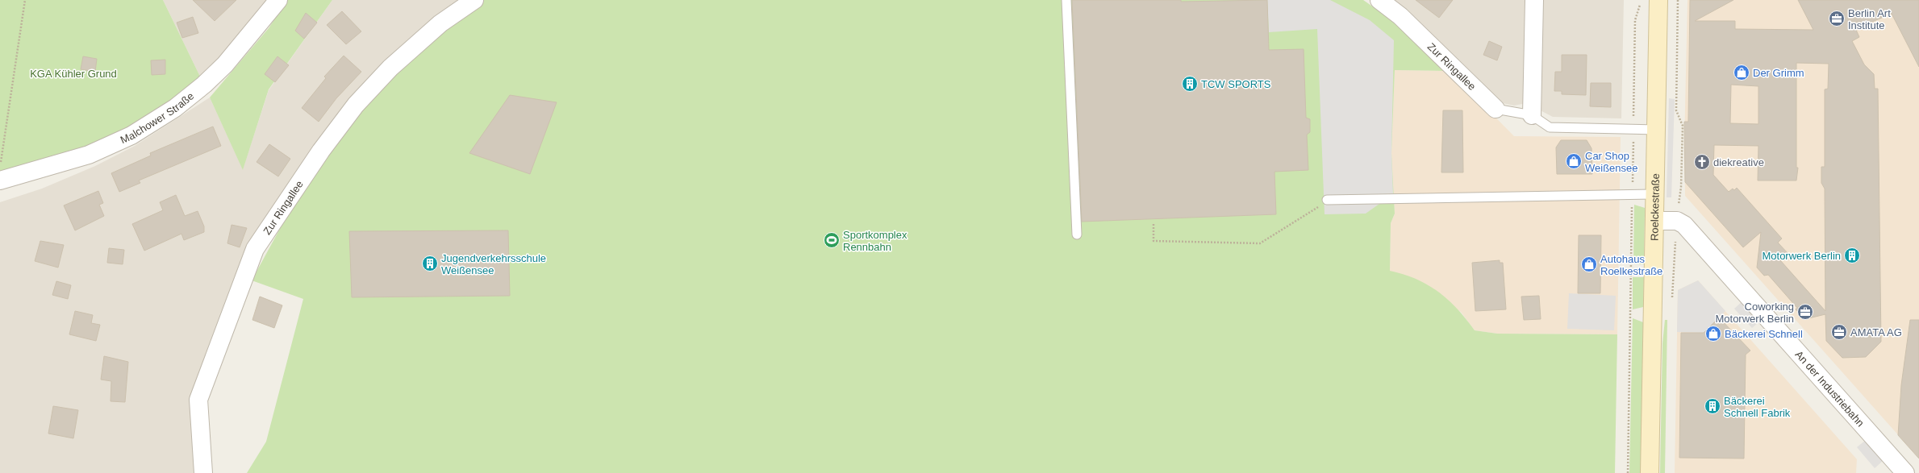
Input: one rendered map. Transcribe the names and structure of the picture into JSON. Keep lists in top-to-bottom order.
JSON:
{
  "streets": {
    "main road": ["Roelckestraße"],
    "street": ["Zur Ringallee", "Malchower Straße", "An der Industriebahn"]
  },
  "crossings": [
    ["Zur Ringallee", "Roelckestraße"],
    ["Roelckestraße", "An der Industriebahn"]
  ],
  "parks": ["KGA Kühler Grund"],
  "places": {
    "office": ["Berlin Art Institute", "Coworking Motorwerk Berlin", "AMATA AG"],
    "shop": [
      "Der Grimm",
      "Car Shop Weißensee",
      "Autohaus Roelkestraße",
      "Bäckerei Schnell"
    ],
    "building": [
      "TCW SPORTS",
      "Motorwerk Berlin",
      "Jugendverkehrsschule Weißensee",
      "Bäckerei Schnell Fabrik"
    ],
    "church": ["diekreative"],
    "sports": ["Sportkomplex Rennbahn"]
  }
}
